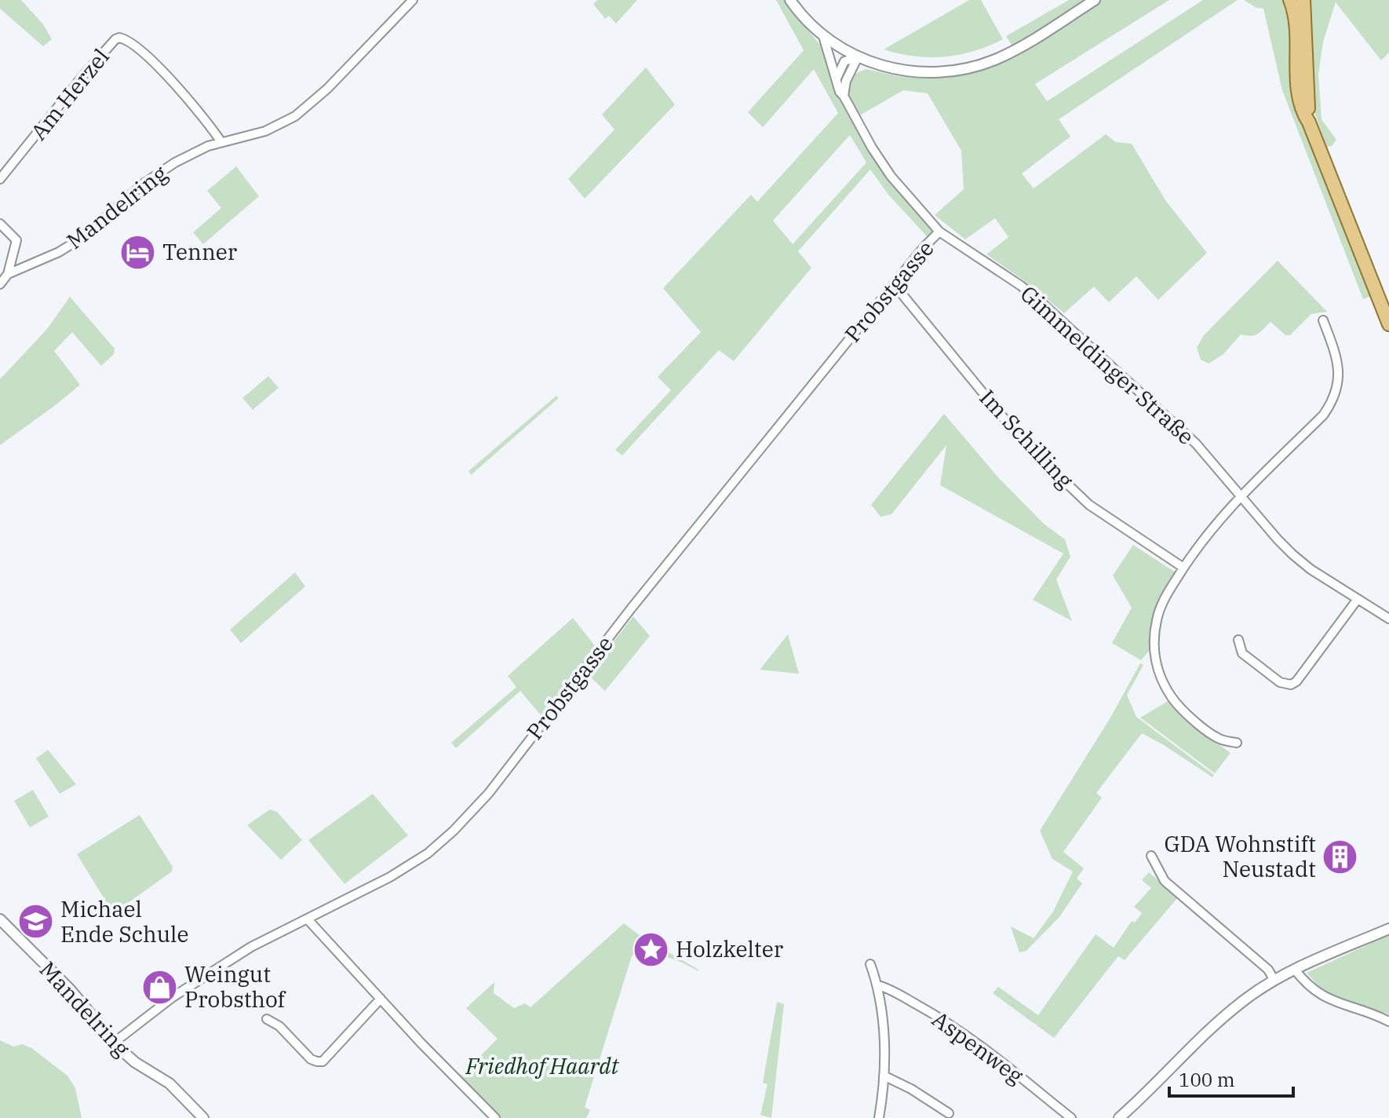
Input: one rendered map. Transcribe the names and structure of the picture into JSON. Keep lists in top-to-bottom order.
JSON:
{
  "streets": {
    "street": [
      "Am Herzel",
      "Mandelring",
      "Probstgasse",
      "Gimmeldinger Straße",
      "Im Schilling",
      "Aspenweg"
    ]
  },
  "crossings": [
    ["Am Herzel", "Mandelring"],
    ["Mandelring", "Probstgasse"],
    ["Probstgasse", "Gimmeldinger Straße"],
    ["Probstgasse", "Im Schilling"]
  ],
  "parks": ["Friedhof Haardt"],
  "places": {
    "hotel": ["Tenner"],
    "building": ["GDA Wohnstift Neustadt"],
    "school or university": ["Michael Ende Schule"],
    "place": ["Holzkelter"],
    "shop": ["Weingut Probsthof"]
  },
  "scale_bar": "100 m"
}
